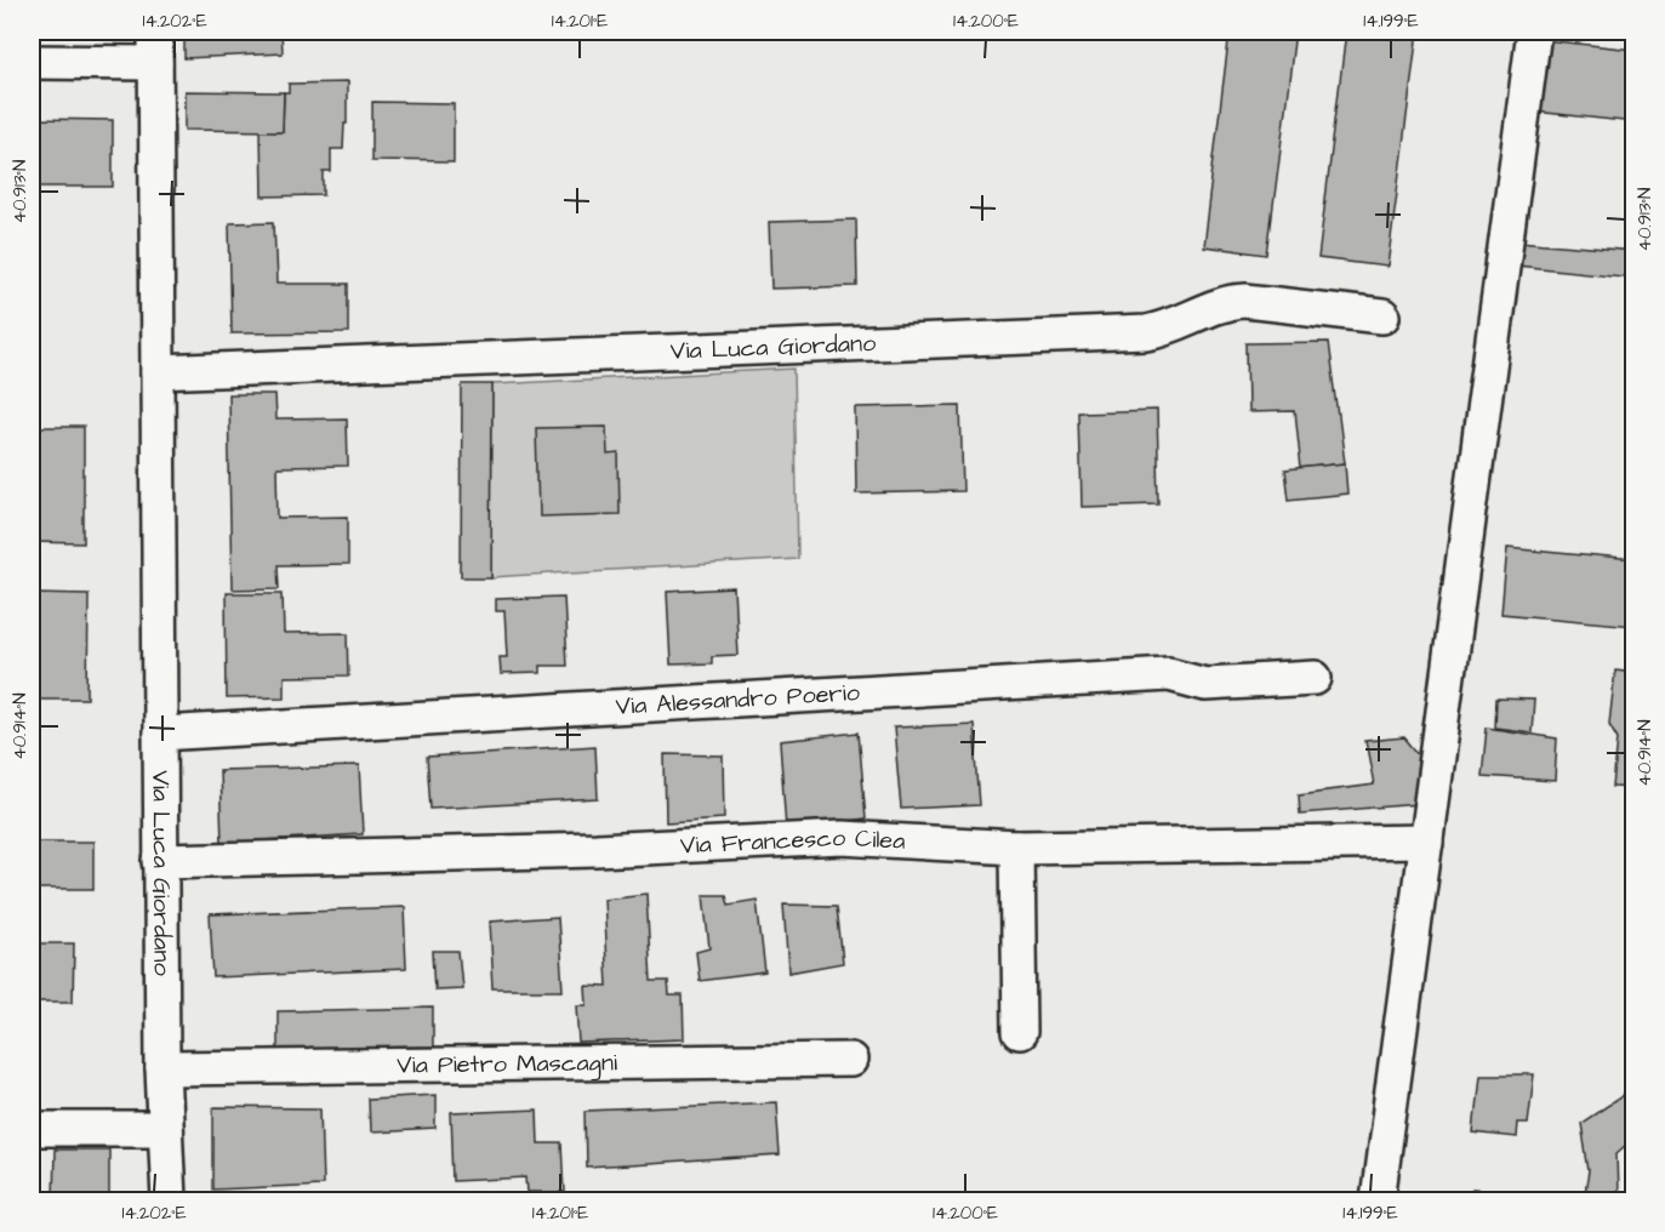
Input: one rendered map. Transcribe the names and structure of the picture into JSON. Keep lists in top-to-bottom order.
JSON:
{
  "streets": {
    "street": [
      "Via Luca Giordano",
      "Via Alessandro Poerio",
      "Via Francesco Cilea",
      "Via Pietro Mascagni"
    ]
  },
  "crossings": [
    ["Via Luca Giordano", "Via Alessandro Poerio"],
    ["Via Luca Giordano", "Via Francesco Cilea"],
    ["Via Luca Giordano", "Via Pietro Mascagni"]
  ],
  "coordinates": [
    "14.202°E",
    "14.201°E",
    "14.200°E",
    "14.199°E",
    "40.913°N",
    "40.914°N"
  ]
}
